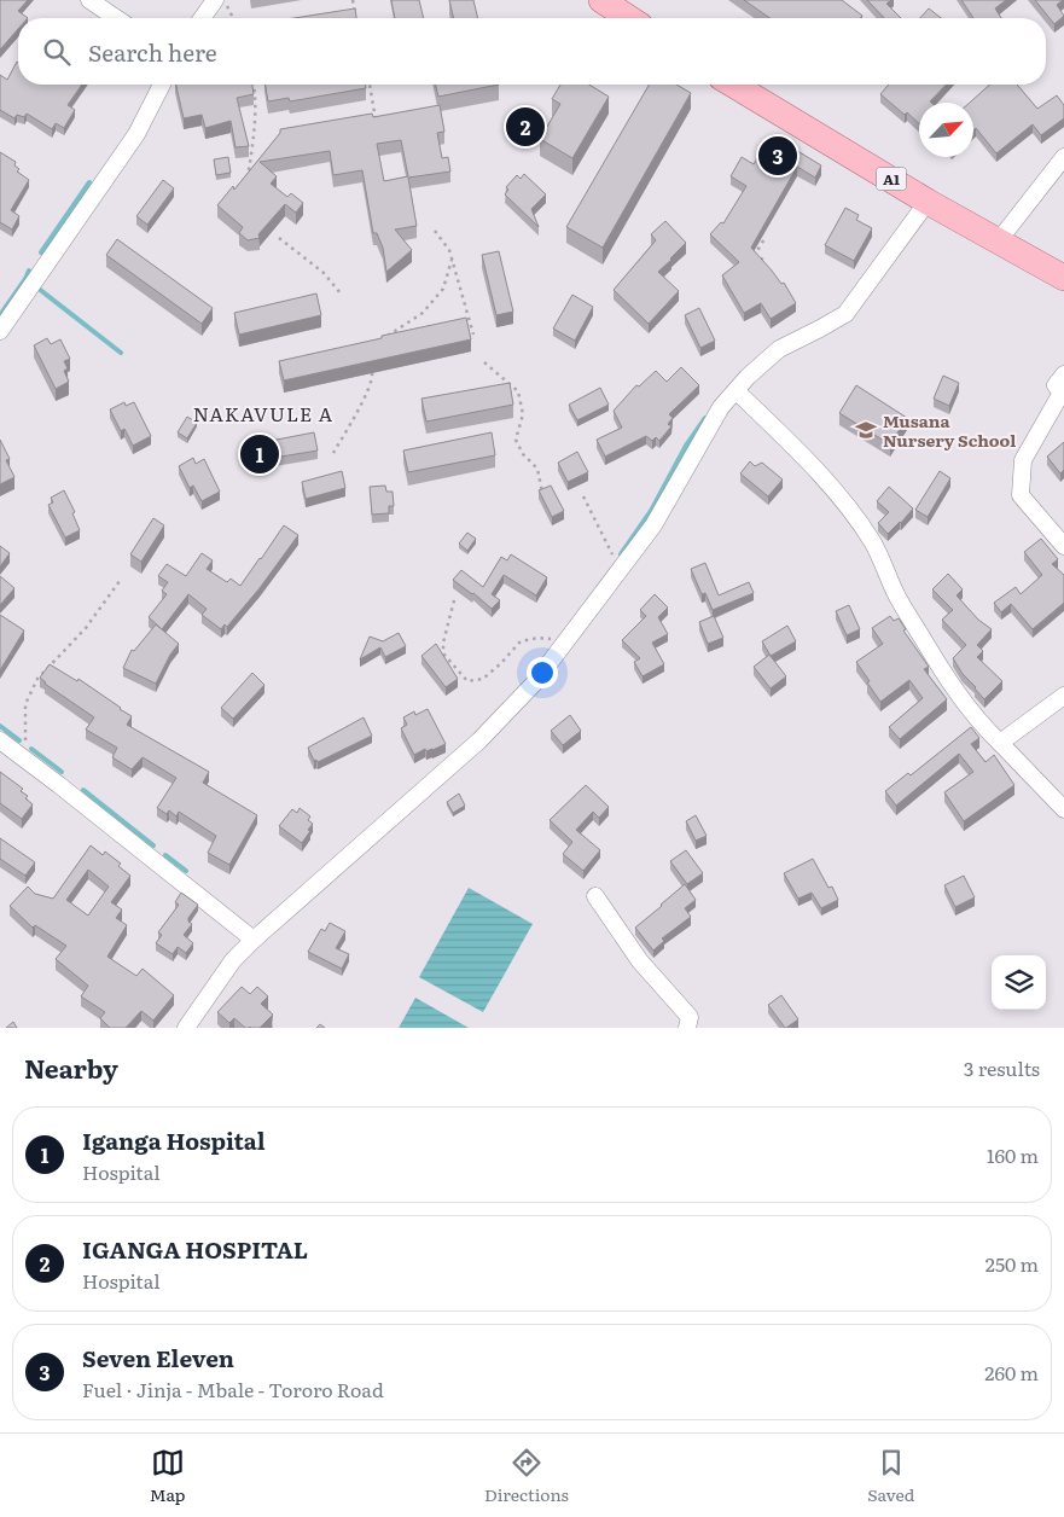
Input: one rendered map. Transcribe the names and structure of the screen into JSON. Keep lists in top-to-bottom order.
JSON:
{
  "streets": {
    "main road": ["A1"]
  },
  "districts": ["NAKAVULE A"],
  "places": {
    "school or university": ["Musana Nursery School"]
  },
  "north": "top right",
  "page": {
    "search": "Search here",
    "pins": ["2", "3", "1"],
    "heading": ["Nearby", "3 results"],
    "list": [
      {
        "mark": "1",
        "name": "Iganga Hospital",
        "note": "Hospital",
        "value": "160 m"
      },
      {
        "mark": "2",
        "name": "IGANGA HOSPITAL",
        "note": "Hospital",
        "value": "250 m"
      },
      {
        "mark": "3",
        "name": "Seven Eleven",
        "note": "Fuel · Jinja - Mbale - Tororo Road",
        "value": "260 m"
      }
    ],
    "nav": ["Map", "Directions", "Saved"]
  }
}
